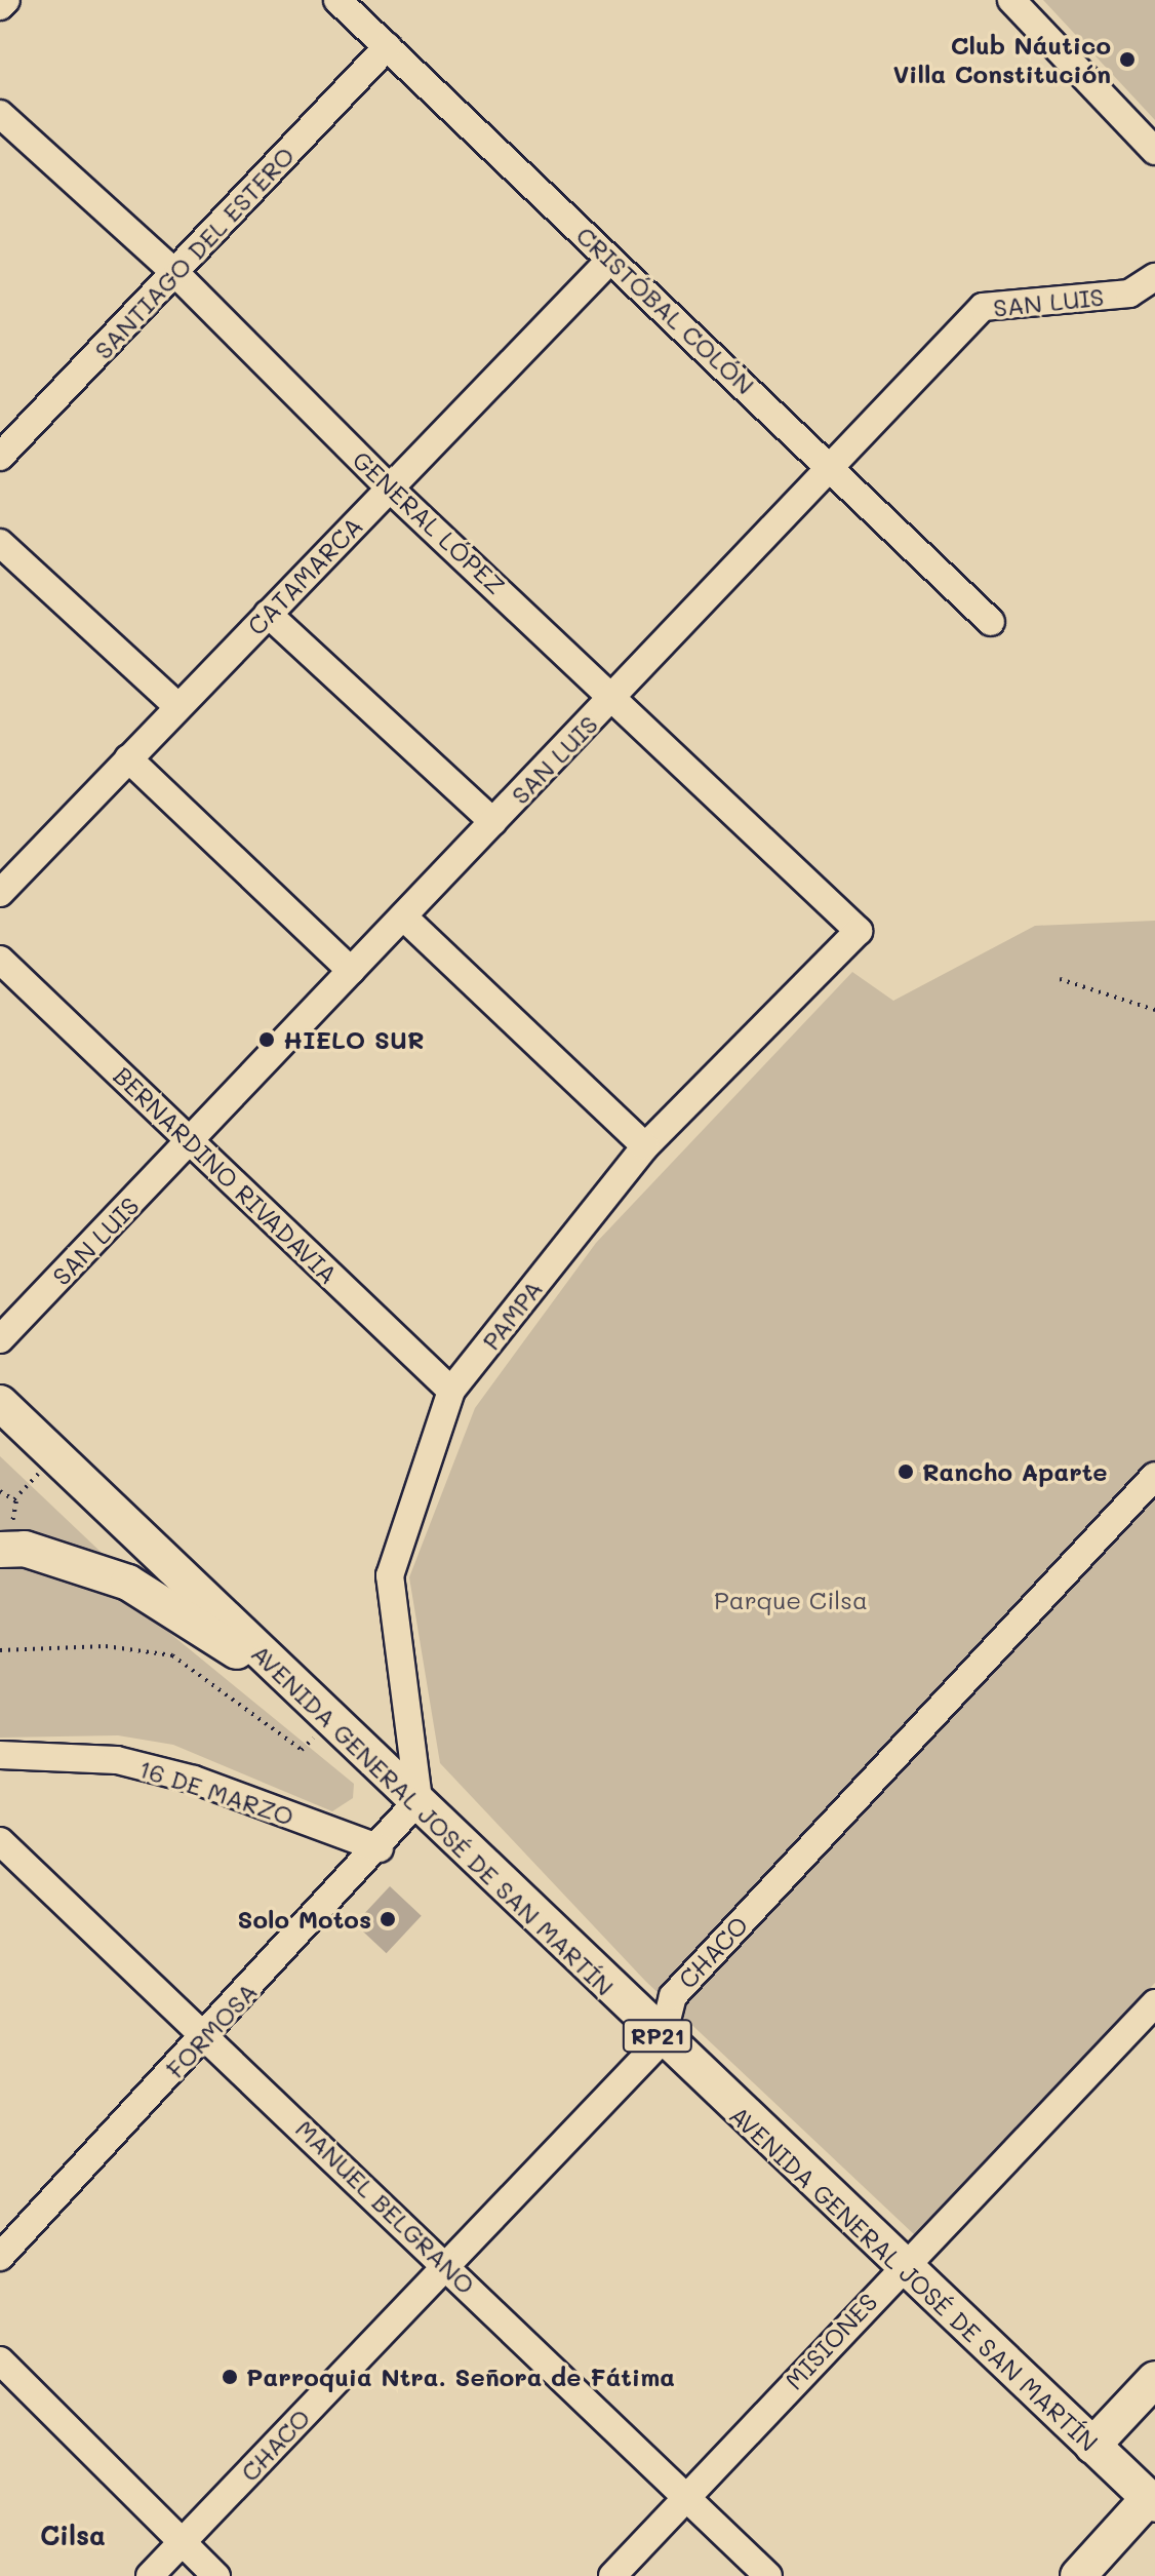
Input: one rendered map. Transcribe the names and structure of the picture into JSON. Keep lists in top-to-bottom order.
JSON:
{
  "streets": {
    "main road": ["AVENIDA GENERAL JOSÉ DE SAN MARTÍN", "RP21"],
    "street": [
      "SANTIAGO DEL ESTERO",
      "SAN LUIS",
      "CRISTÓBAL COLÓN",
      "GENERAL LÓPEZ",
      "CATAMARCA",
      "BERNARDINO RIVADAVIA",
      "PAMPA",
      "16 DE MARZO",
      "CHACO",
      "FORMOSA",
      "MANUEL BELGRANO",
      "MISIONES"
    ]
  },
  "crossings": [
    ["SANTIAGO DEL ESTERO", "CRISTÓBAL COLÓN"],
    ["SANTIAGO DEL ESTERO", "GENERAL LÓPEZ"],
    ["SAN LUIS", "CRISTÓBAL COLÓN"],
    ["SAN LUIS", "GENERAL LÓPEZ"],
    ["SAN LUIS", "BERNARDINO RIVADAVIA"],
    ["CRISTÓBAL COLÓN", "CATAMARCA"],
    ["GENERAL LÓPEZ", "CATAMARCA"],
    ["GENERAL LÓPEZ", "PAMPA"],
    ["BERNARDINO RIVADAVIA", "PAMPA"],
    ["PAMPA", "AVENIDA GENERAL JOSÉ DE SAN MARTÍN"],
    ["PAMPA", "FORMOSA"],
    ["16 DE MARZO", "FORMOSA"],
    ["AVENIDA GENERAL JOSÉ DE SAN MARTÍN", "CHACO"],
    ["AVENIDA GENERAL JOSÉ DE SAN MARTÍN", "FORMOSA"],
    ["AVENIDA GENERAL JOSÉ DE SAN MARTÍN", "MISIONES"],
    ["CHACO", "MANUEL BELGRANO"],
    ["FORMOSA", "MANUEL BELGRANO"],
    ["MANUEL BELGRANO", "MISIONES"]
  ],
  "districts": ["Cilsa"],
  "parks": ["Parque Cilsa"],
  "places": [
    "Club Náutico Villa Constitución",
    "HIELO SUR",
    "Rancho Aparte",
    "Solo Motos",
    "Parroquia Ntra. Señora de Fátima"
  ]
}
